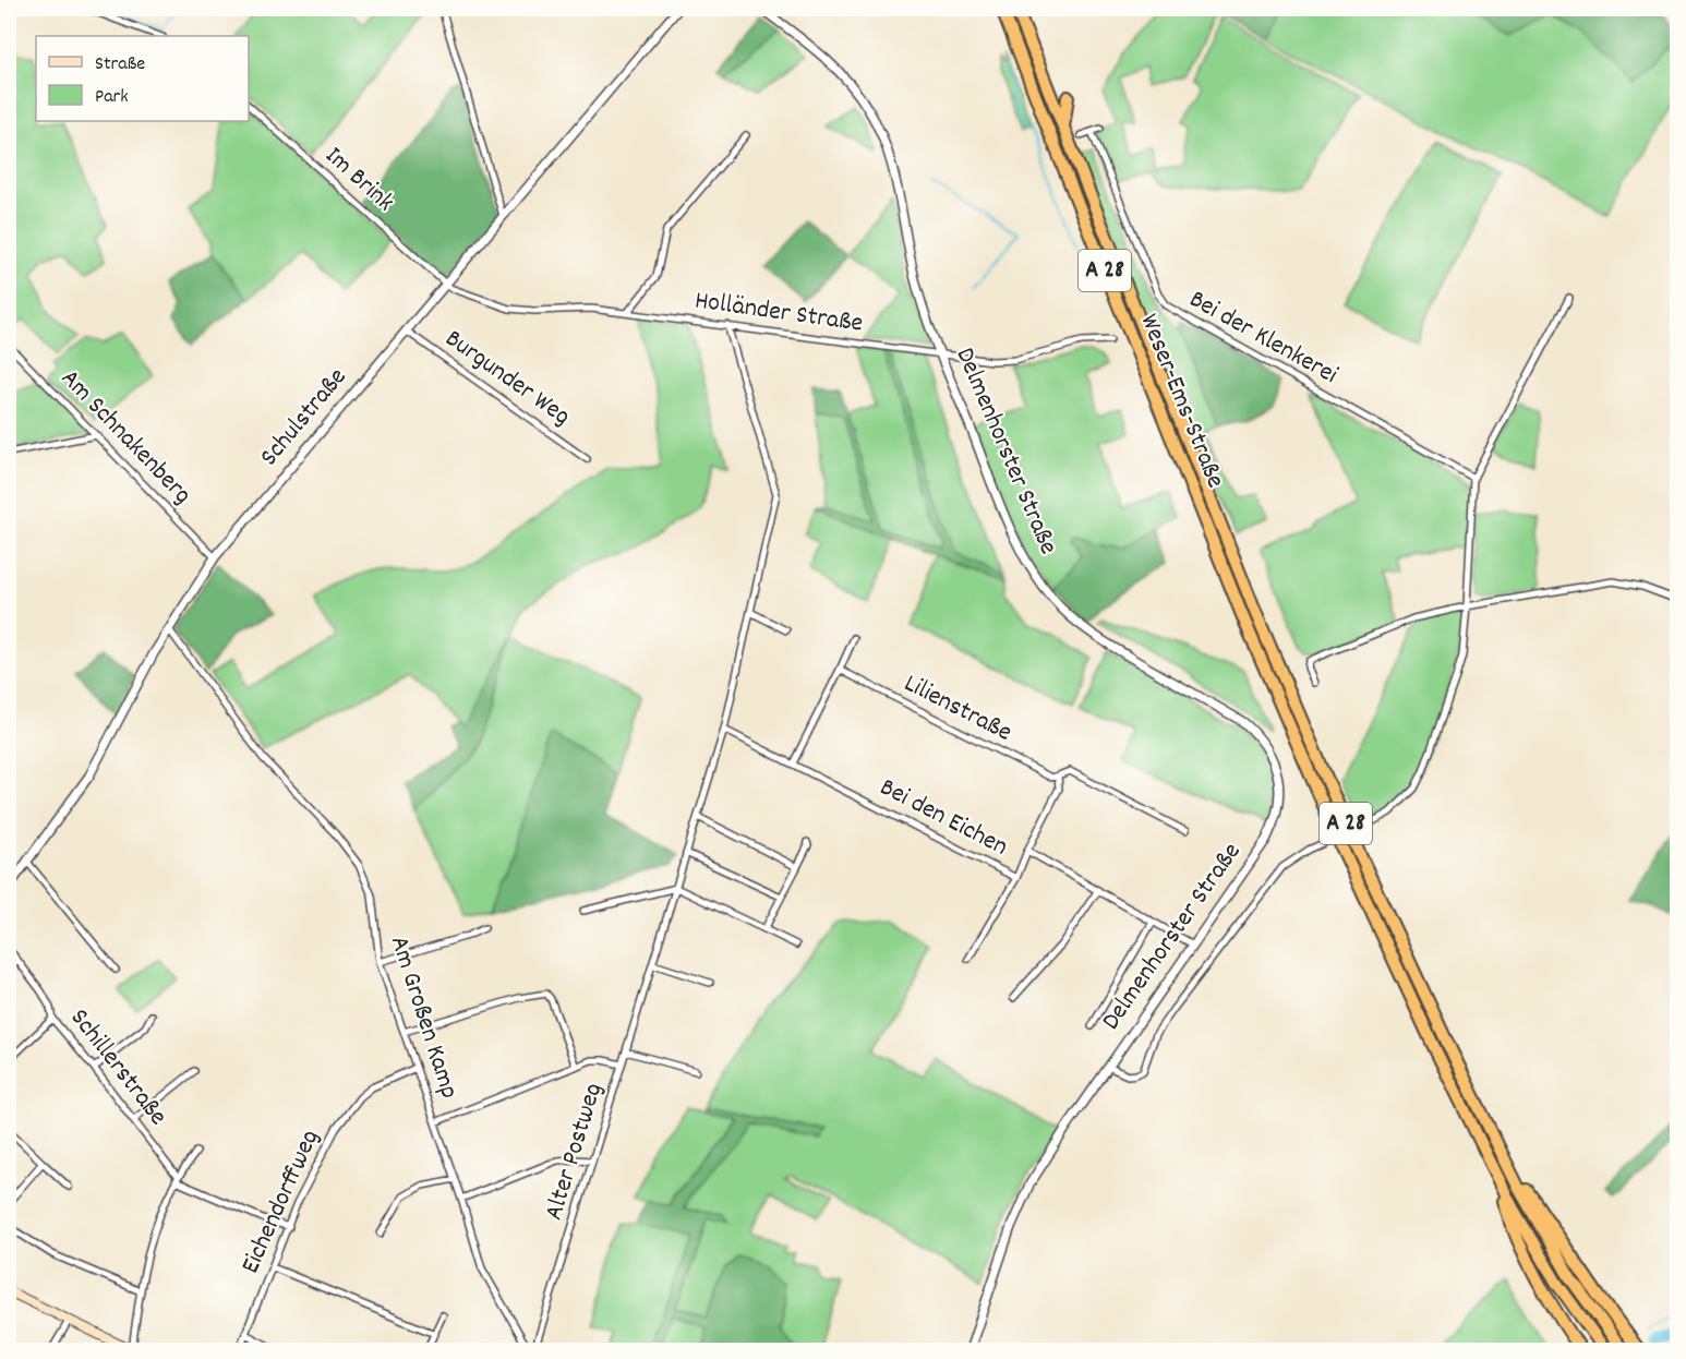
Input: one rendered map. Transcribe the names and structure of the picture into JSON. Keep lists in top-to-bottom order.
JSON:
{
  "streets": {
    "highway": ["A 28", "Weser-Ems-Straße"],
    "street": [
      "Im Brink",
      "Holländer Straße",
      "Bei der Klenkerei",
      "Burgunder Weg",
      "Schulstraße",
      "Am Schnakenberg",
      "Delmenhorster Straße",
      "Lilienstraße",
      "Bei den Eichen",
      "Am Großen Kamp",
      "Schillerstraße",
      "Alter Postweg",
      "Eichendorffweg"
    ]
  },
  "crossings": [
    ["Im Brink", "Holländer Straße"],
    ["Im Brink", "Schulstraße"],
    ["A 28", "Weser-Ems-Straße"],
    ["Holländer Straße", "Schulstraße"],
    ["Holländer Straße", "Delmenhorster Straße"],
    ["Holländer Straße", "Alter Postweg"],
    ["Burgunder Weg", "Schulstraße"],
    ["Schulstraße", "Am Schnakenberg"],
    ["Schulstraße", "Am Großen Kamp"],
    ["Delmenhorster Straße", "Bei den Eichen"],
    ["Bei den Eichen", "Alter Postweg"],
    ["Am Großen Kamp", "Eichendorffweg"]
  ],
  "legend": ["Straße", "Park"]
}
